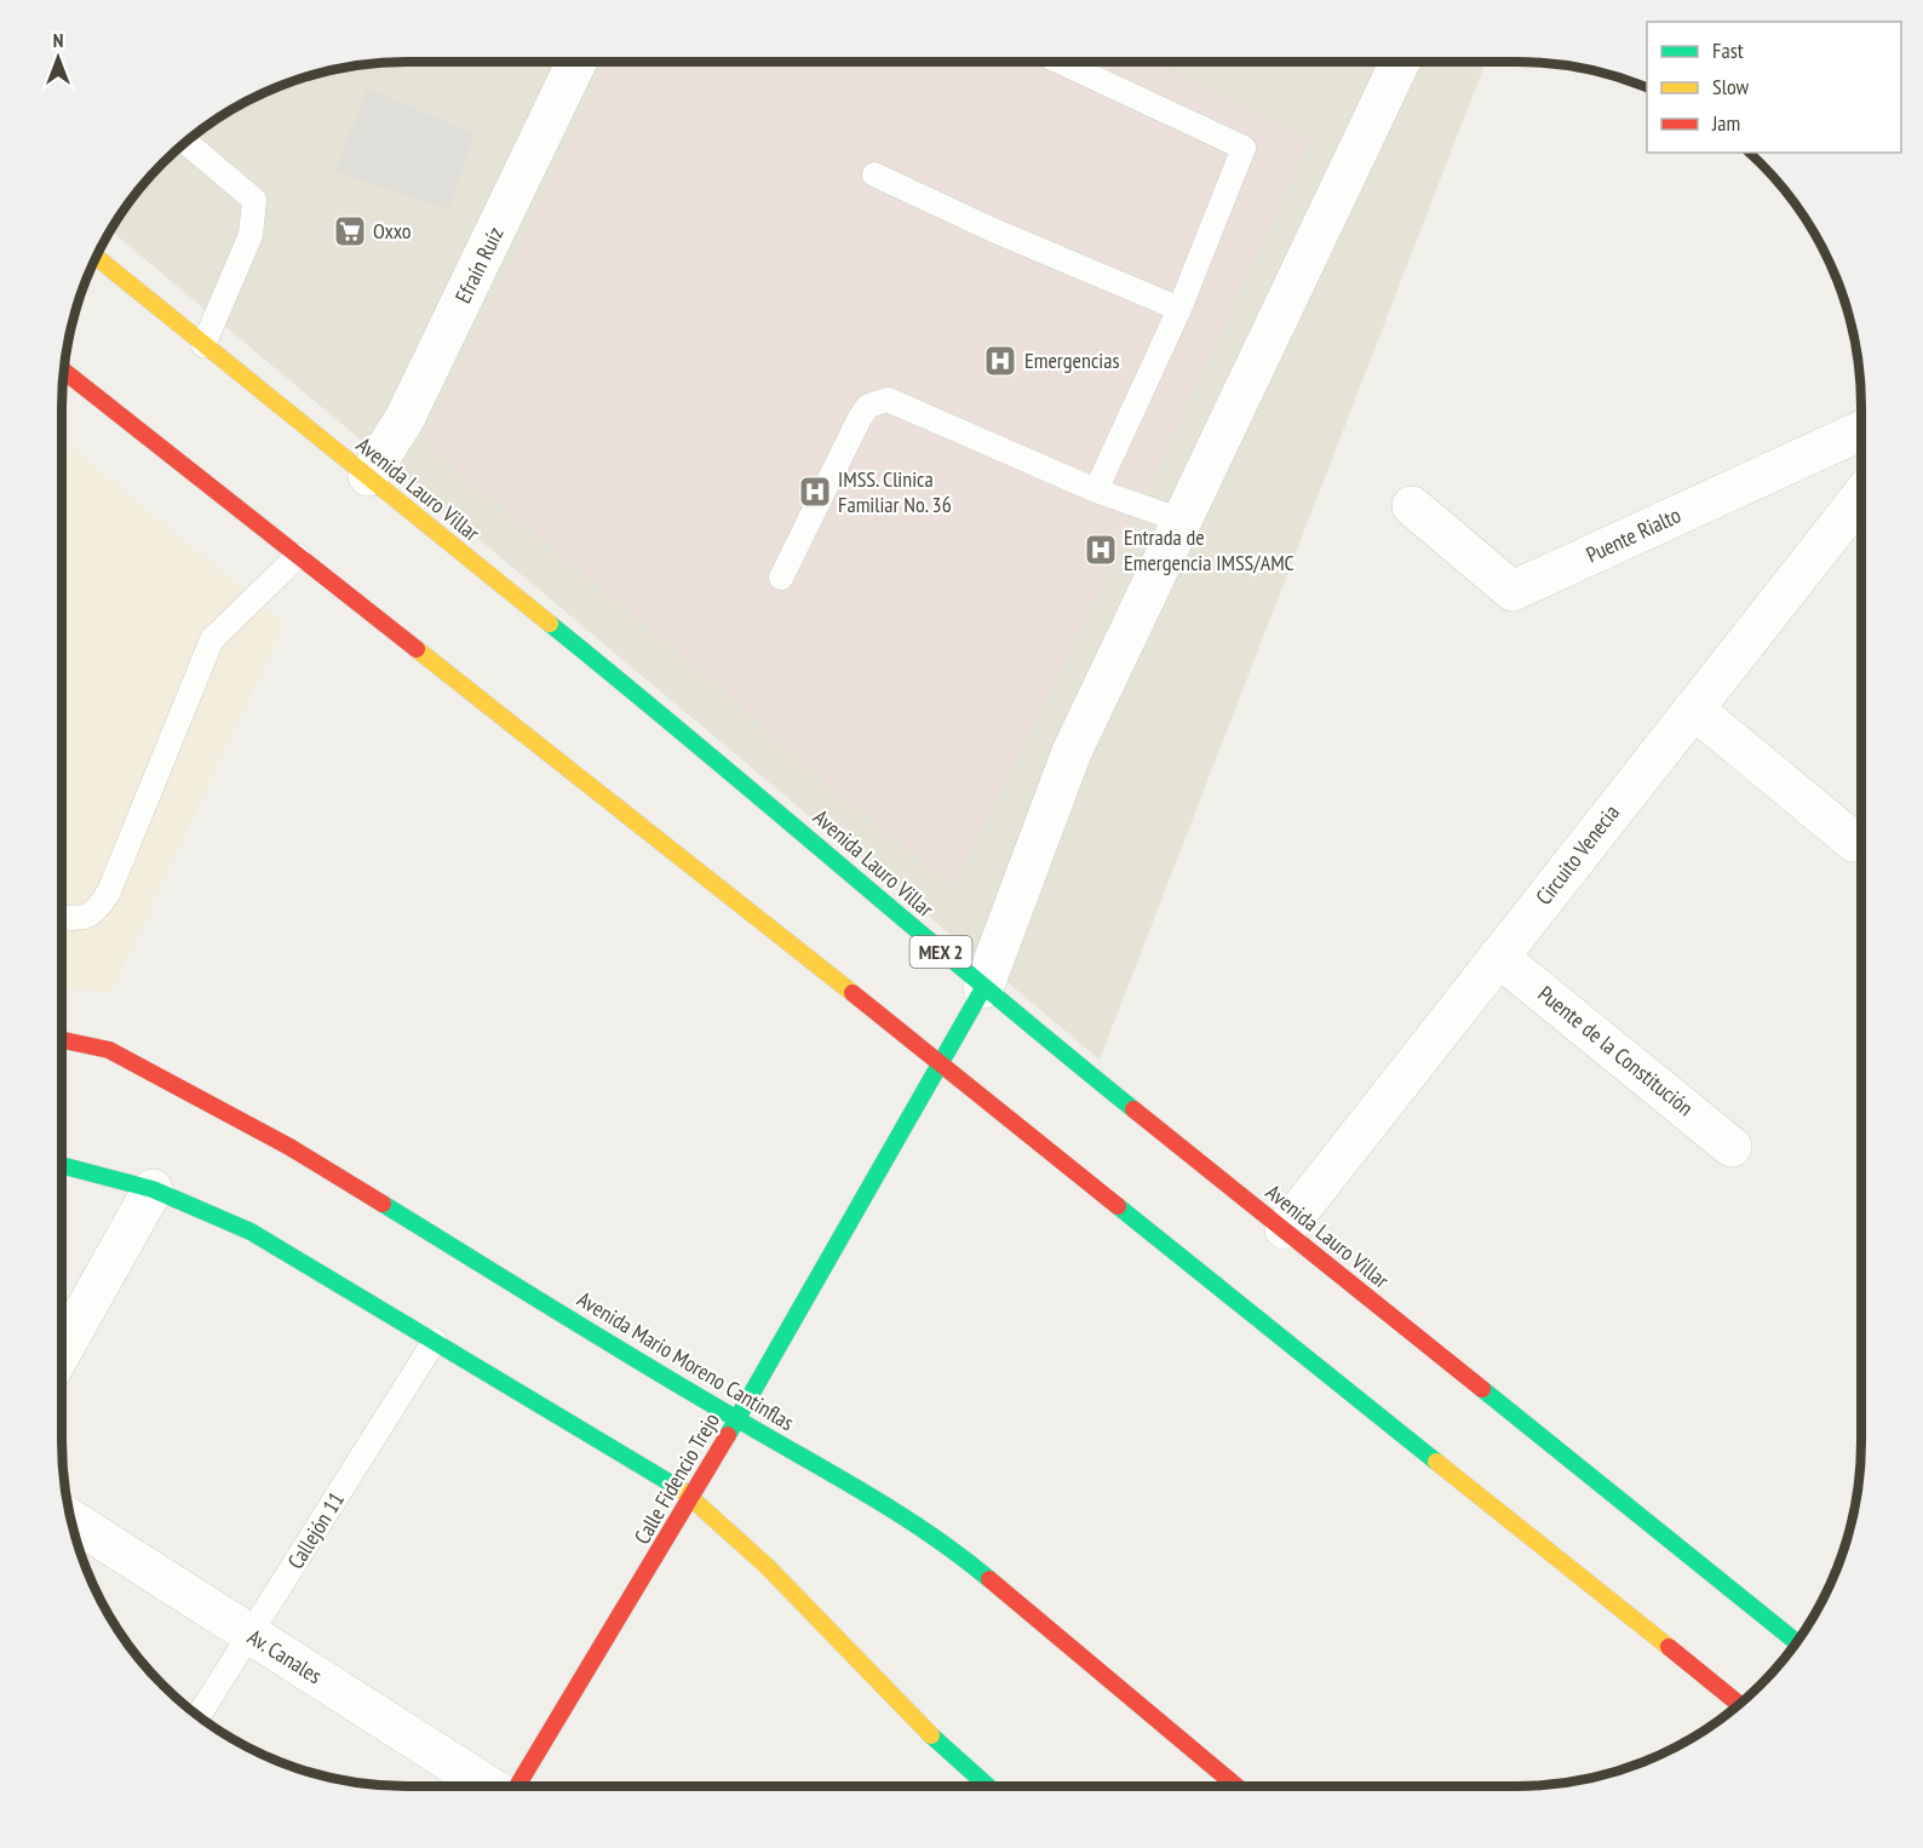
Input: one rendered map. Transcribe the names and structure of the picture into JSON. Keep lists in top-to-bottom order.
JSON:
{
  "streets": {
    "main road": [
      "Avenida Lauro Villar",
      "MEX 2",
      "Avenida Mario Moreno Cantinflas",
      "Calle Fidencio Trejo"
    ],
    "street": [
      "Efraín Ruíz",
      "Puente Rialto",
      "Circuito Venecia",
      "Puente de la Constitución",
      "Av. Canales"
    ],
    "lane": ["Callejón 11"]
  },
  "crossings": [
    ["Efraín Ruíz", "Avenida Lauro Villar"],
    ["Avenida Lauro Villar", "Circuito Venecia"],
    ["Avenida Lauro Villar", "Calle Fidencio Trejo"],
    ["Circuito Venecia", "Puente de la Constitución"],
    ["Avenida Mario Moreno Cantinflas", "Calle Fidencio Trejo"],
    ["Callejón 11", "Av. Canales"]
  ],
  "places": {
    "supermarket": ["Oxxo"],
    "hospital": ["Emergencias", "IMSS. Clinica Familiar No. 36", "Entrada de Emergencia IMSS/AMC"]
  },
  "legend": ["Fast", "Slow", "Jam"],
  "north": "top"
}
